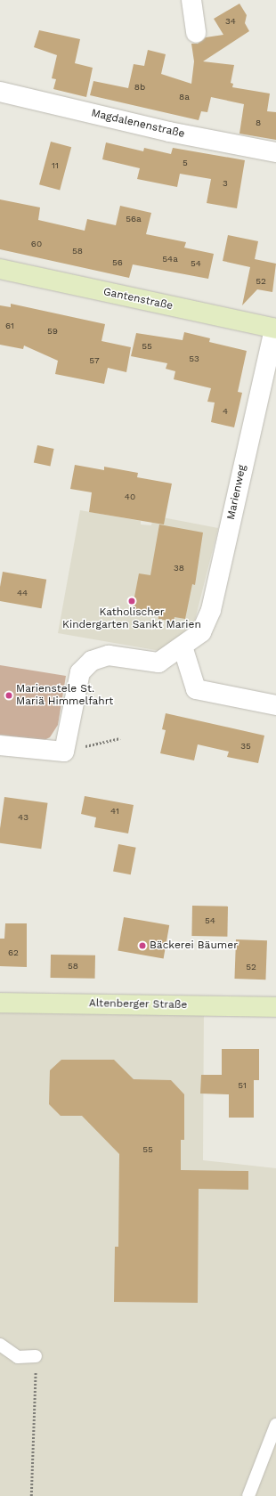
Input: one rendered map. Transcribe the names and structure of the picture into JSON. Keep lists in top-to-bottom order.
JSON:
{
  "streets": {
    "street": [
      "Magdalenenstraße",
      "Gantenstraße",
      "Marienweg",
      "Altenberger Straße"
    ]
  },
  "crossings": [
    ["Gantenstraße", "Marienweg"]
  ],
  "places": ["Katholischer Kindergarten Sankt Marien", "Marienstele St. Mariä Himmelfahrt", "Bäckerei Bäumer"],
  "house_numbers": [
    "34",
    "8b",
    "8a",
    "8",
    "5",
    "11",
    "3",
    "56a",
    "60",
    "58",
    "54a",
    "56",
    "54",
    "52",
    "61",
    "59",
    "55",
    "53",
    "57",
    "4",
    "40",
    "38",
    "44",
    "35",
    "41",
    "43",
    "54",
    "62",
    "58",
    "52",
    "51",
    "55"
  ]
}
